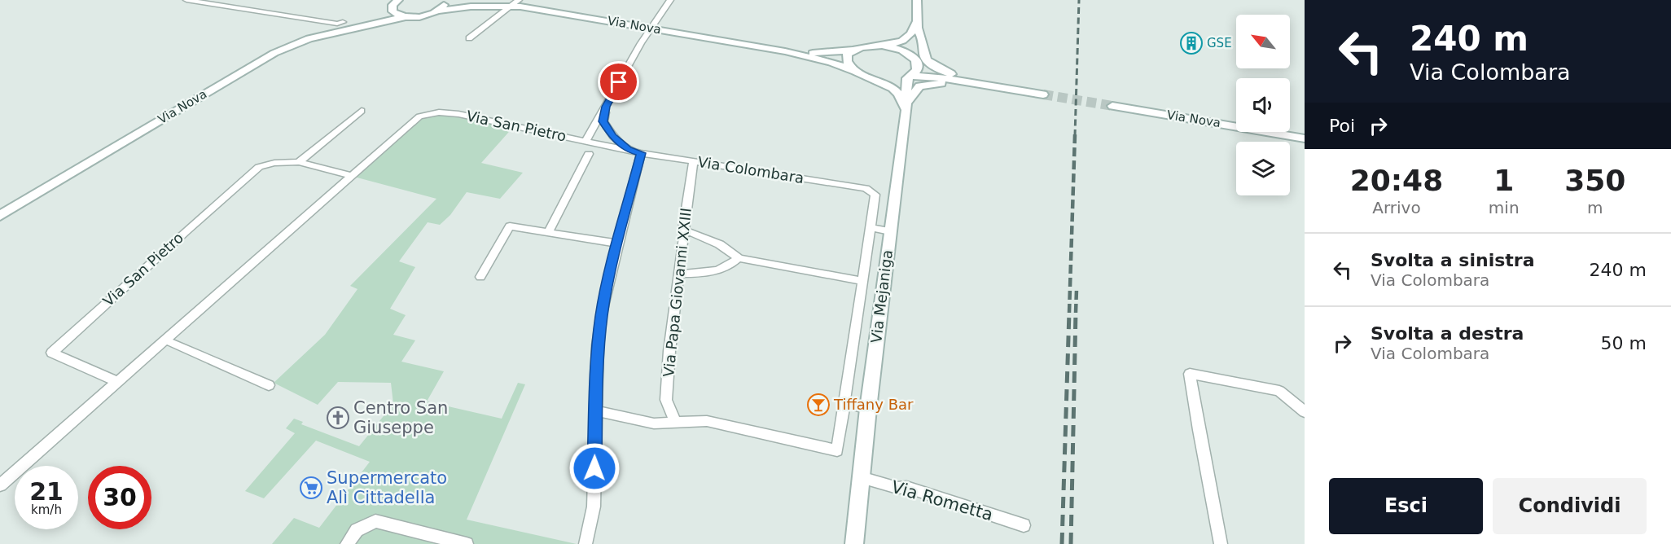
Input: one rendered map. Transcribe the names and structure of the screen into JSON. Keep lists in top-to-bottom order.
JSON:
{
  "streets": {
    "main road": ["Via Nova", "Via Mejaniga"],
    "street": [
      "Via San Pietro",
      "Via Colombara",
      "Via Papa Giovanni XXIII",
      "Via Rometta"
    ]
  },
  "crossings": [
    ["Via San Pietro", "Via Colombara"],
    ["Via Colombara", "Via Papa Giovanni XXIII"],
    ["Via Mejaniga", "Via Rometta"]
  ],
  "places": {
    "building": ["GSE"],
    "bar": ["Tiffany Bar"],
    "church": ["Centro San Giuseppe"],
    "supermarket": ["Supermercato Alì Cittadella"]
  },
  "north": "top left",
  "page": {
    "turn": ["240 m", "Via Colombara"],
    "then": "Poi",
    "eta": [
      "20:48",
      "Arrivo",
      "1",
      "min",
      "350",
      "m"
    ],
    "list": [
      {
        "name": "Svolta a sinistra",
        "note": "Via Colombara",
        "value": "240 m"
      },
      {
        "name": "Svolta a destra",
        "note": "Via Colombara",
        "value": "50 m"
      }
    ],
    "speed": "21 km/h",
    "limit": "30",
    "buttons": ["Esci", "Condividi"]
  }
}
